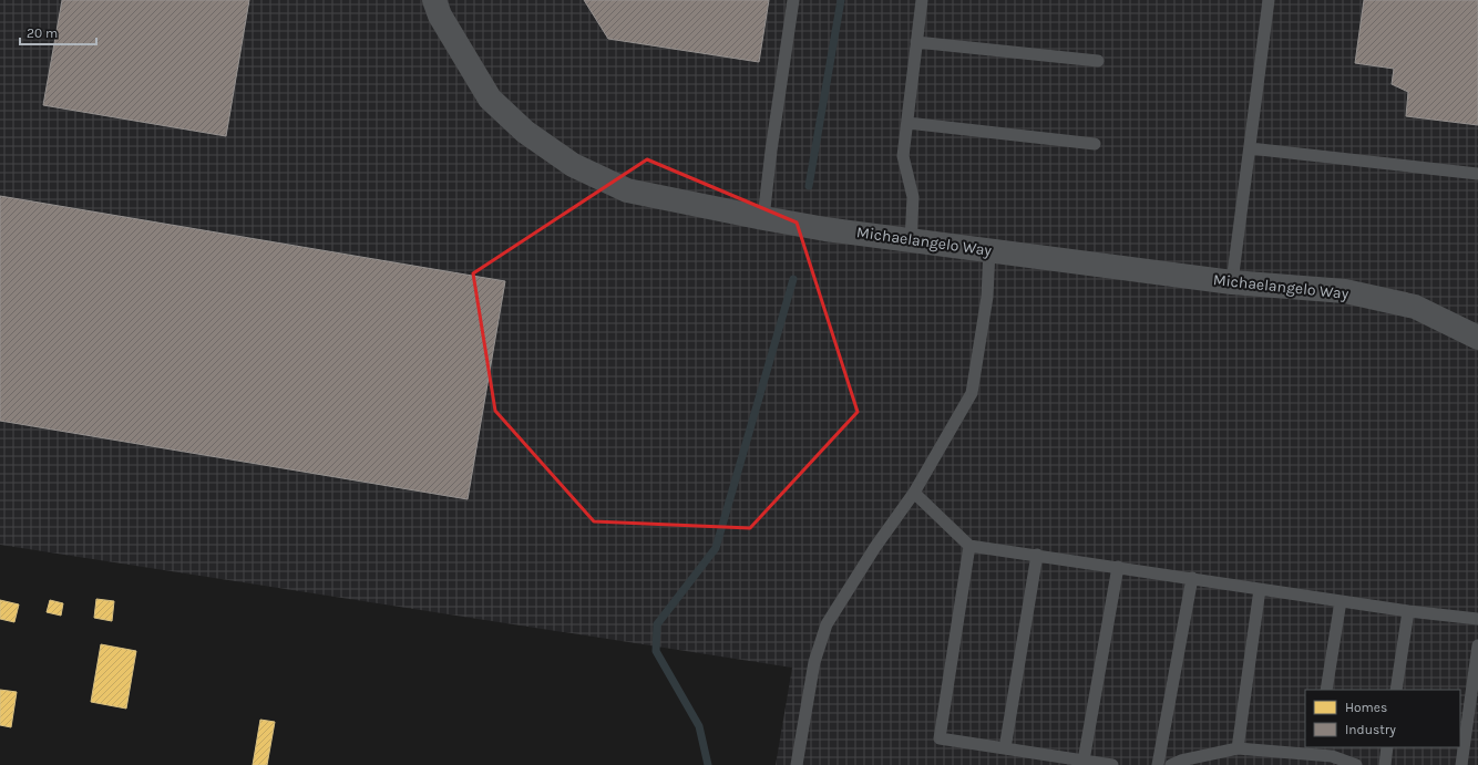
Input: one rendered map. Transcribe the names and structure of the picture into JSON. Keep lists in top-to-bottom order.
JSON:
{
  "streets": {
    "street": ["Michaelangelo Way"]
  },
  "legend": ["Homes", "Industry"],
  "scale_bar": "20 m"
}
